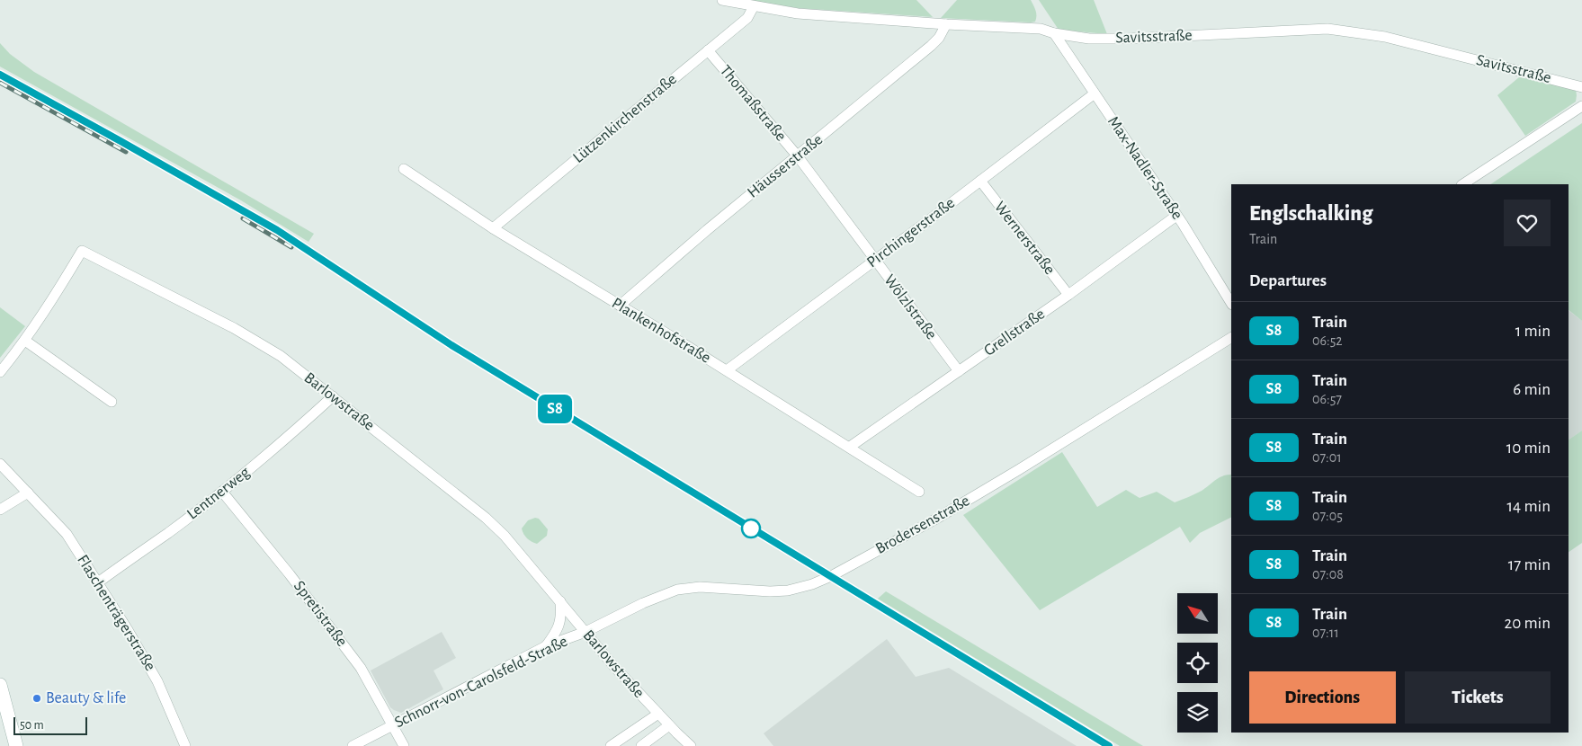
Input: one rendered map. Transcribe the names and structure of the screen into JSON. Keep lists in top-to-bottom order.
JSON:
{
  "streets": {
    "street": [
      "Savitsstraße",
      "Thomaßstraße",
      "Lützenkirchenstraße",
      "Häusserstraße",
      "Max-Nadler-Straße",
      "Pirchingerstraße",
      "Wernerstraße",
      "Wölzlstraße",
      "Plankenhofstraße",
      "Grellstraße",
      "Barlowstraße",
      "Lentnerweg",
      "Brodersenstraße",
      "Flaschenträgerstraße",
      "Spretistraße",
      "Schnorr-von-Carolsfeld-Straße"
    ]
  },
  "crossings": [
    ["Savitsstraße", "Lützenkirchenstraße"],
    ["Savitsstraße", "Häusserstraße"],
    ["Savitsstraße", "Max-Nadler-Straße"],
    ["Thomaßstraße", "Lützenkirchenstraße"],
    ["Thomaßstraße", "Häusserstraße"],
    ["Thomaßstraße", "Wölzlstraße"],
    ["Lützenkirchenstraße", "Plankenhofstraße"],
    ["Häusserstraße", "Wölzlstraße"],
    ["Häusserstraße", "Plankenhofstraße"],
    ["Max-Nadler-Straße", "Pirchingerstraße"],
    ["Max-Nadler-Straße", "Grellstraße"],
    ["Pirchingerstraße", "Wernerstraße"],
    ["Pirchingerstraße", "Wölzlstraße"],
    ["Pirchingerstraße", "Plankenhofstraße"],
    ["Wernerstraße", "Grellstraße"],
    ["Wölzlstraße", "Grellstraße"],
    ["Plankenhofstraße", "Grellstraße"],
    ["Barlowstraße", "Lentnerweg"],
    ["Barlowstraße", "Brodersenstraße"],
    ["Barlowstraße", "Schnorr-von-Carolsfeld-Straße"],
    ["Lentnerweg", "Flaschenträgerstraße"],
    ["Lentnerweg", "Spretistraße"],
    ["Brodersenstraße", "Schnorr-von-Carolsfeld-Straße"],
    ["Spretistraße", "Schnorr-von-Carolsfeld-Straße"]
  ],
  "places": ["Beauty & life"],
  "scale_bar": "50 m",
  "north": "top left",
  "page": {
    "on_map": "S8",
    "heading": [
      ["Englschalking", "Train"],
      "Departures"
    ],
    "list": [
      {
        "mark": "S8",
        "name": "Train",
        "note": "06:52",
        "value": "1 min"
      },
      {
        "mark": "S8",
        "name": "Train",
        "note": "06:57",
        "value": "6 min"
      },
      {
        "mark": "S8",
        "name": "Train",
        "note": "07:01",
        "value": "10 min"
      },
      {
        "mark": "S8",
        "name": "Train",
        "note": "07:05",
        "value": "14 min"
      },
      {
        "mark": "S8",
        "name": "Train",
        "note": "07:08",
        "value": "17 min"
      },
      {
        "mark": "S8",
        "name": "Train",
        "note": "07:11",
        "value": "20 min"
      }
    ],
    "buttons": ["Directions", "Tickets"],
    "scale": "50 m"
  }
}
